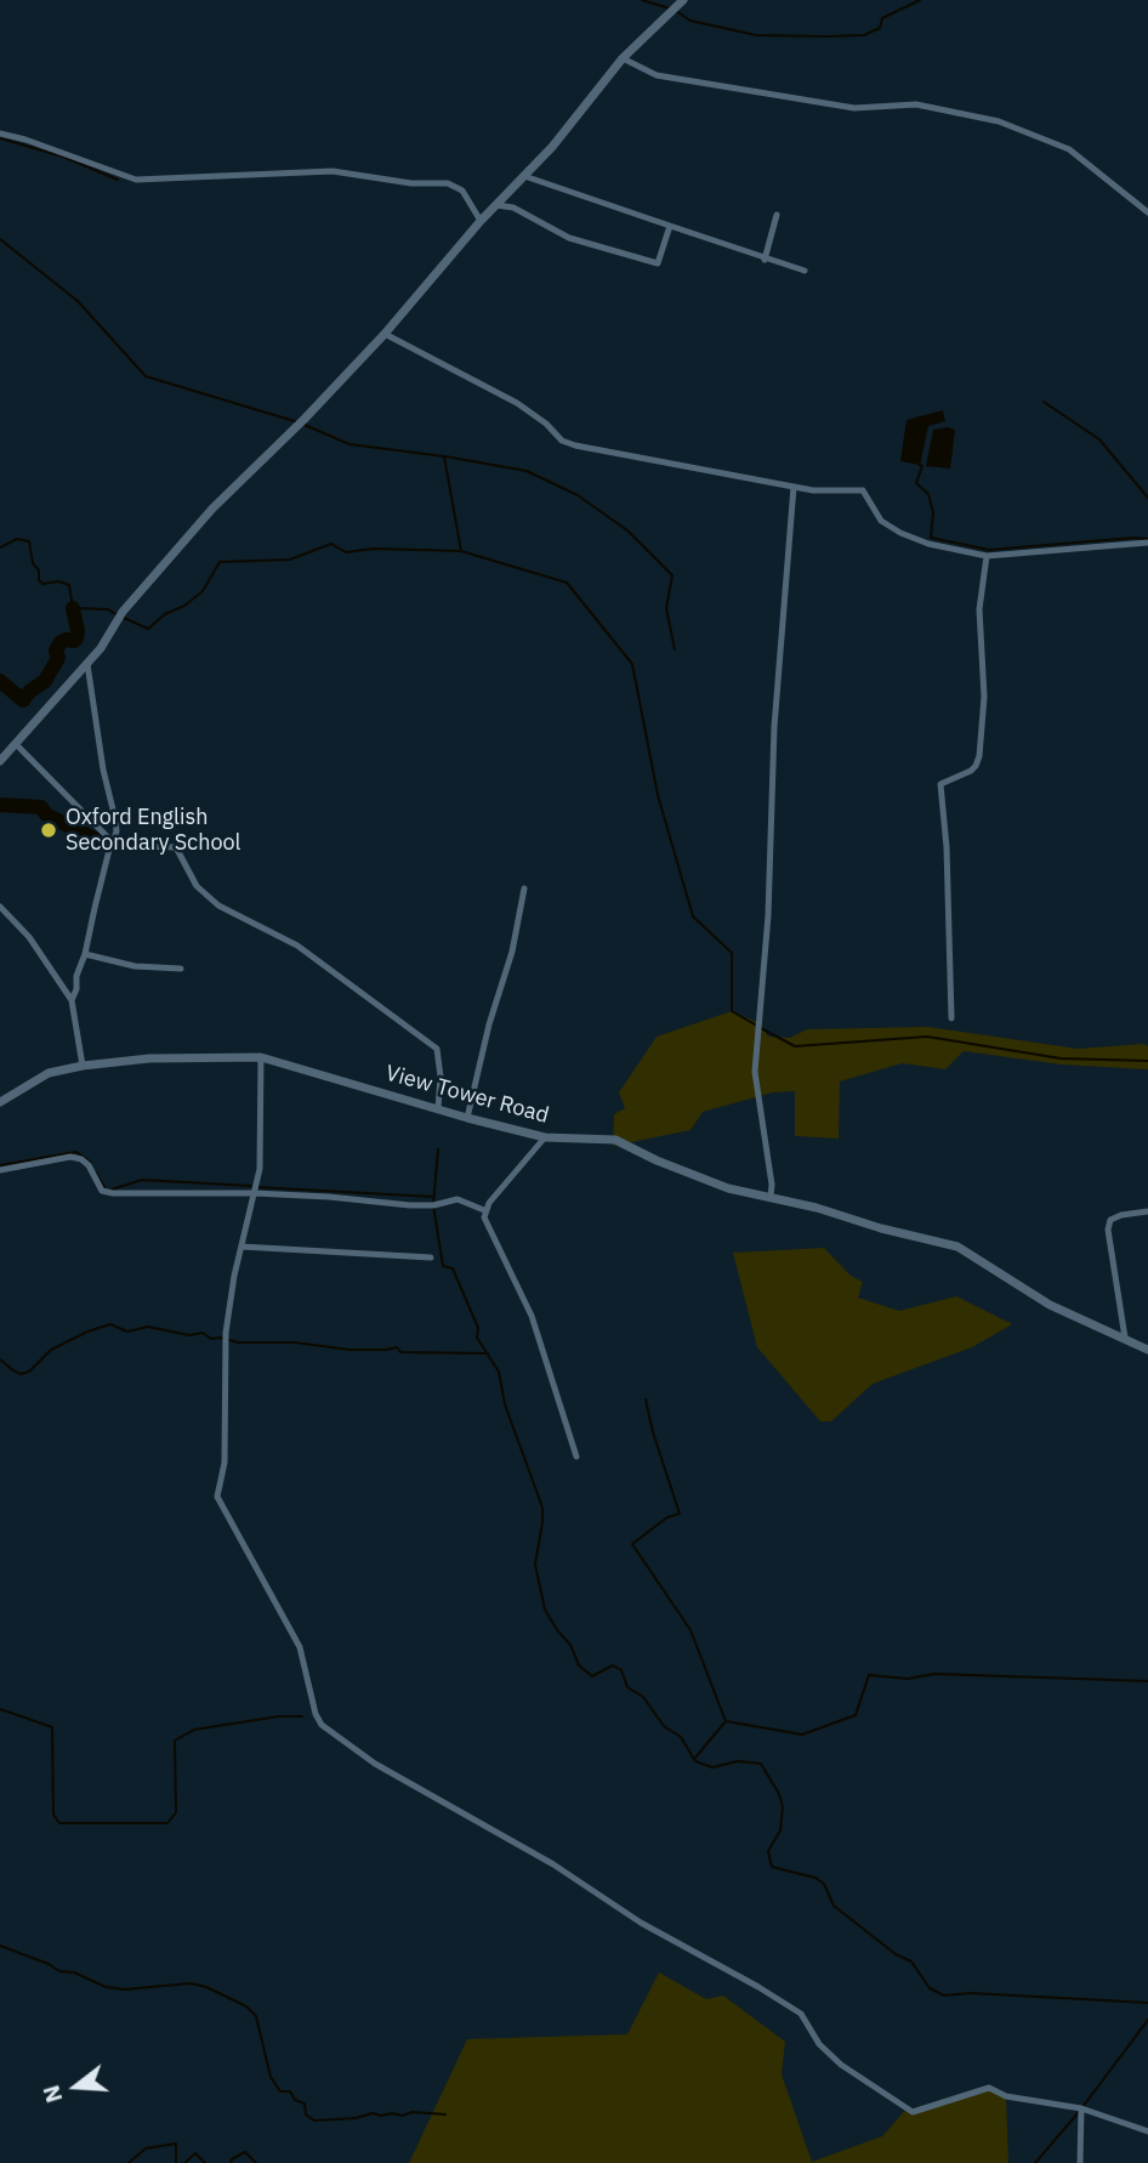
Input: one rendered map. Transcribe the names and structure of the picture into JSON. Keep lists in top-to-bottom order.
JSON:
{
  "streets": {
    "street": ["View Tower Road"]
  },
  "places": ["Oxford English Secondary School"],
  "north": "left"
}
